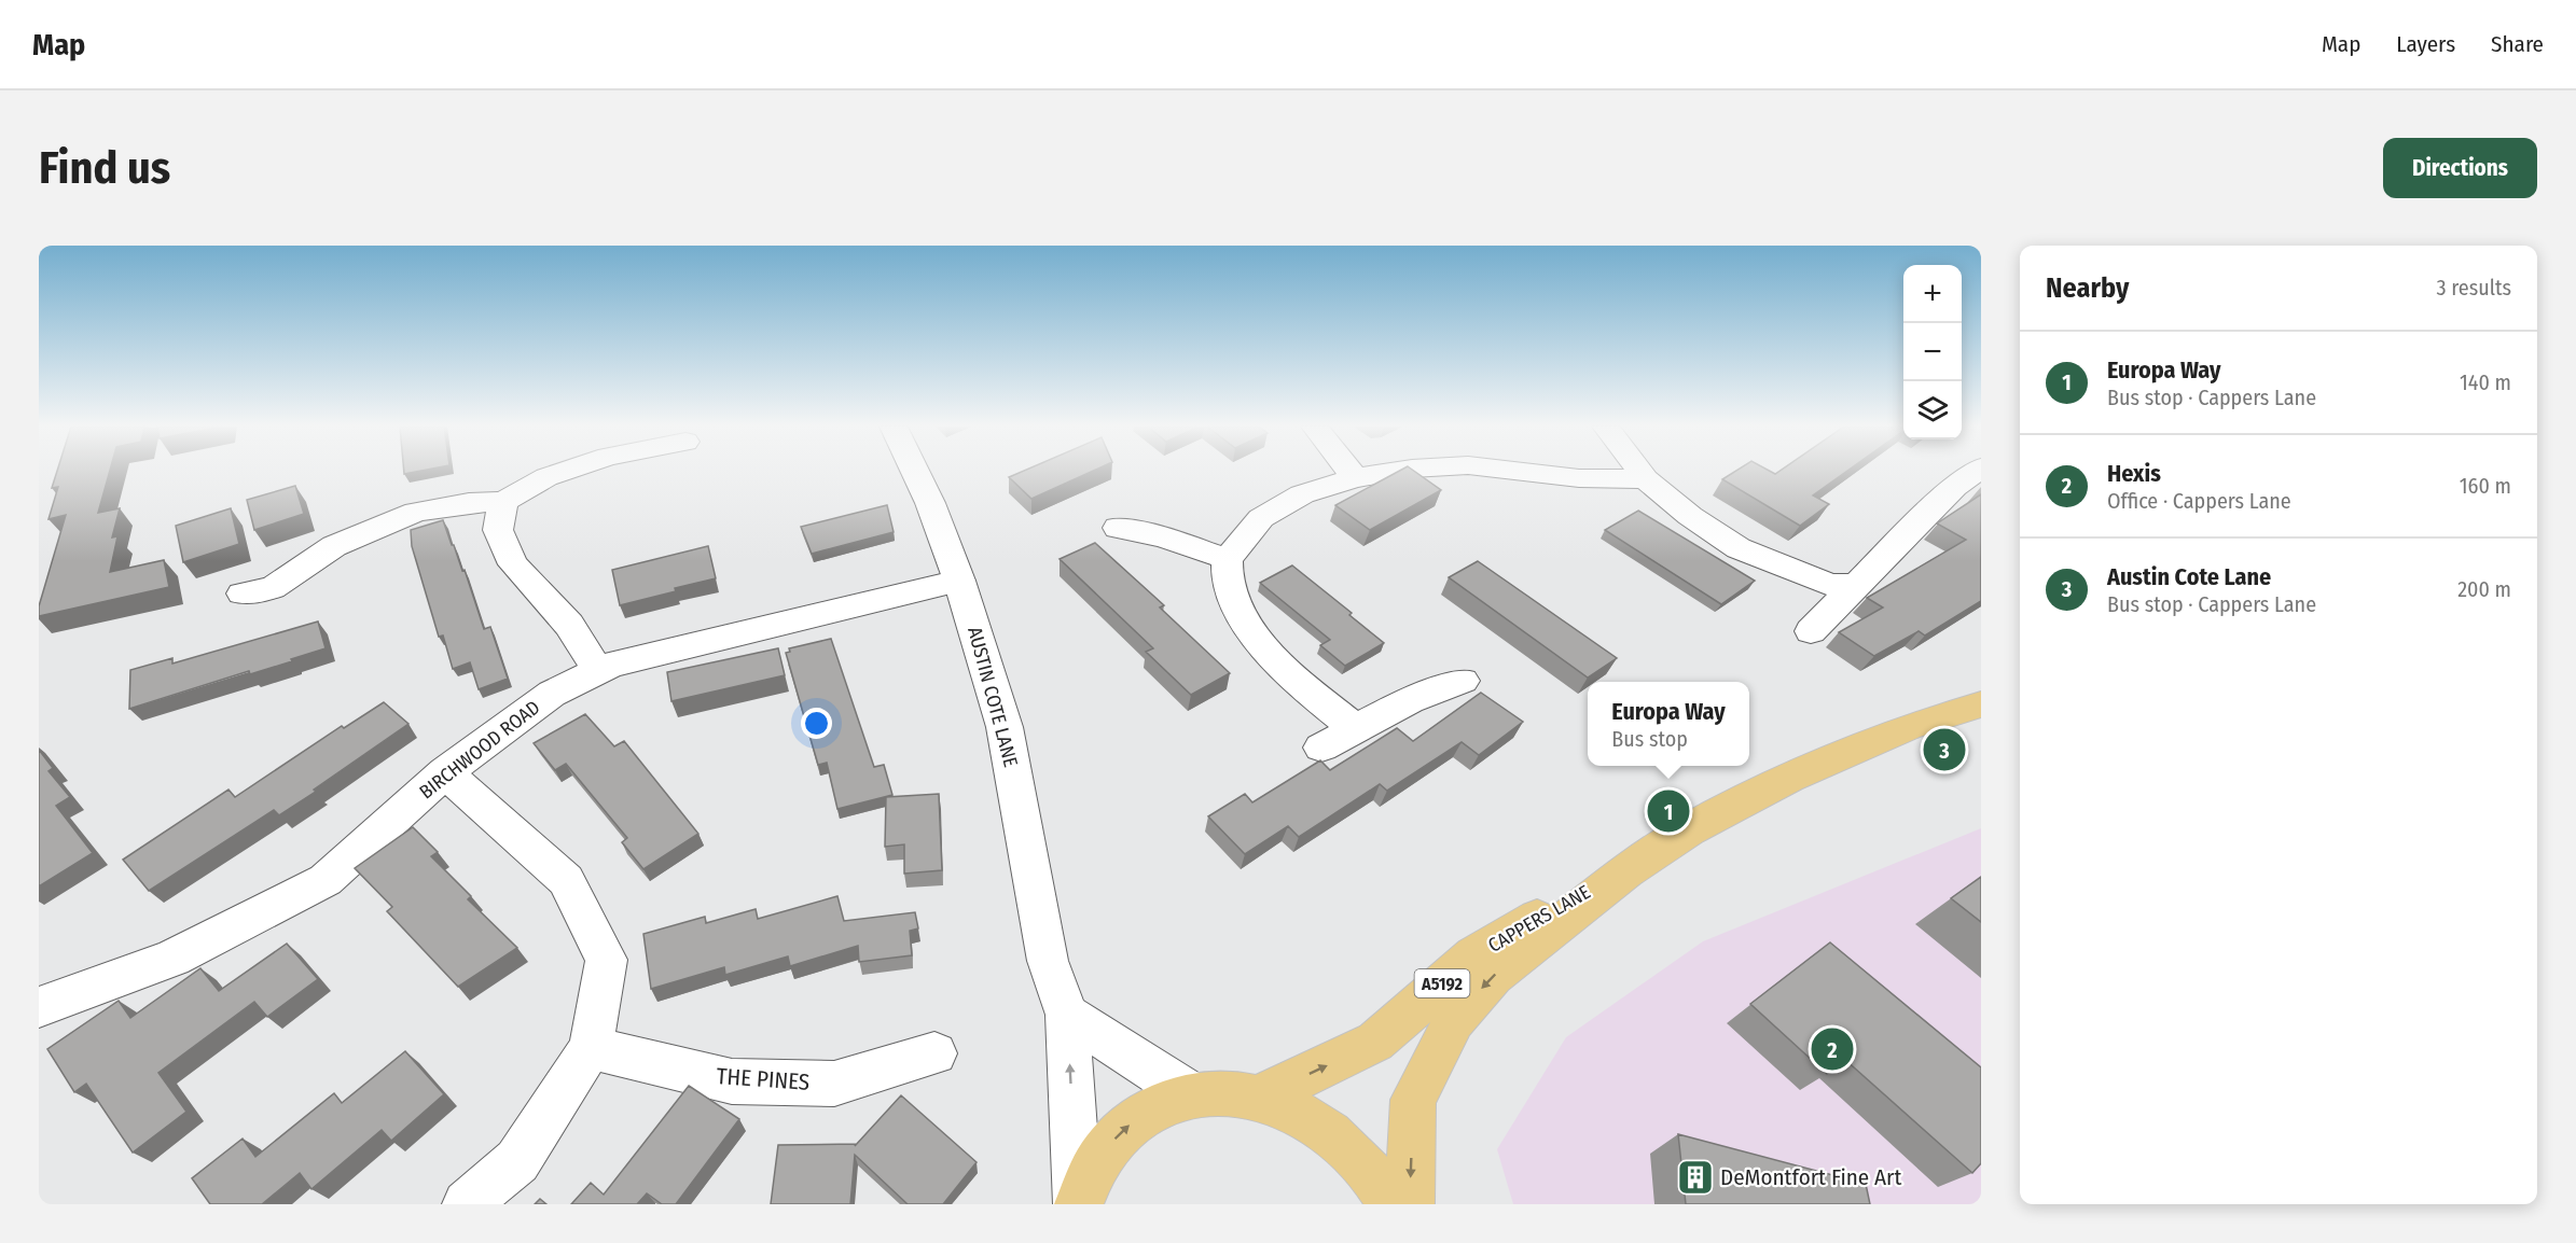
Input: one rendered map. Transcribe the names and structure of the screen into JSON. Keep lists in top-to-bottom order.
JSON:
{
  "streets": {
    "highway": ["CAPPERS LANE", "A5192"],
    "street": ["AUSTIN COTE LANE", "BIRCHWOOD ROAD", "THE PINES"]
  },
  "crossings": [
    ["AUSTIN COTE LANE", "BIRCHWOOD ROAD"]
  ],
  "places": {
    "building": ["DeMontfort Fine Art"]
  },
  "page": {
    "header": "Map",
    "nav": ["Map", "Layers", "Share"],
    "buttons": "Directions",
    "title": "Find us",
    "heading": ["Nearby", "3 results"],
    "map_buttons": ["+", "−"],
    "list": [
      {
        "mark": "1",
        "name": "Europa Way",
        "note": "Bus stop · Cappers Lane",
        "value": "140 m"
      },
      {
        "mark": "2",
        "name": "Hexis",
        "note": "Office · Cappers Lane",
        "value": "160 m"
      },
      {
        "mark": "3",
        "name": "Austin Cote Lane",
        "note": "Bus stop · Cappers Lane",
        "value": "200 m"
      }
    ],
    "popup": ["Europa Way", "Bus stop"],
    "pins": ["3", "1", "2"]
  }
}
